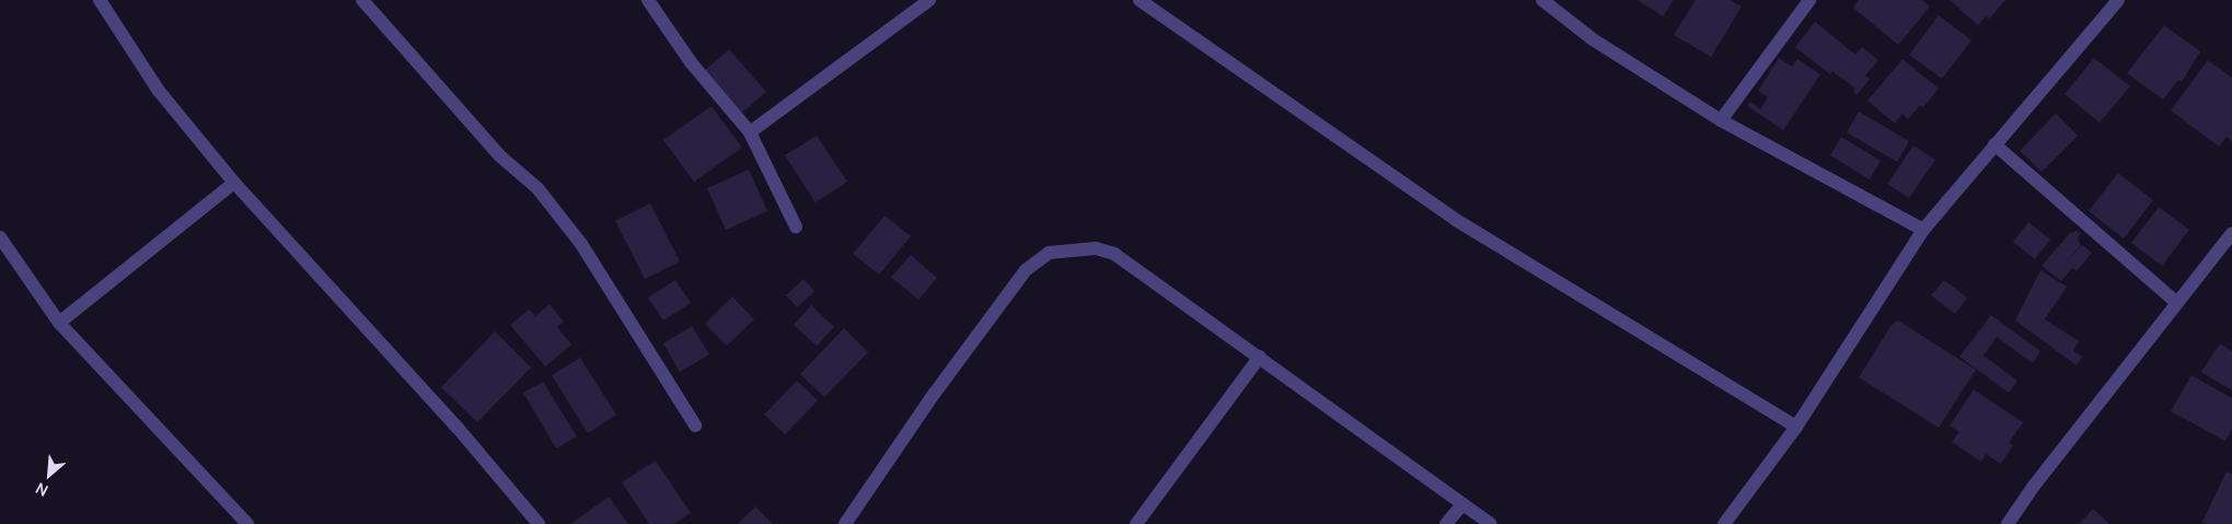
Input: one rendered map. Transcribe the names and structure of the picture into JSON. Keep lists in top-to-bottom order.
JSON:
{
  "north": "bottom left"
}
